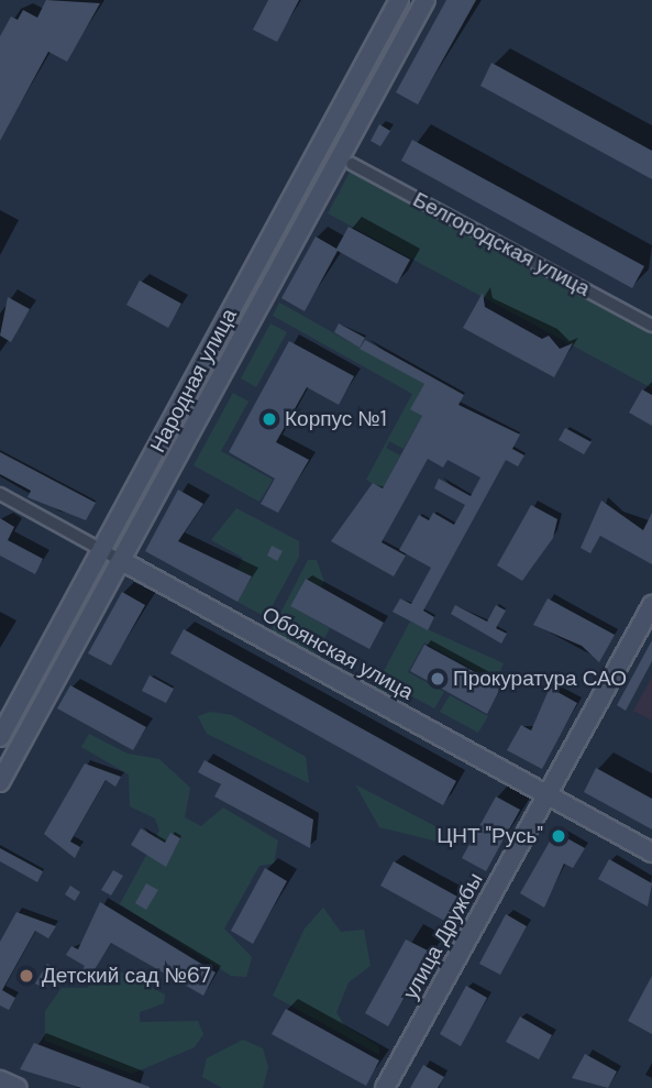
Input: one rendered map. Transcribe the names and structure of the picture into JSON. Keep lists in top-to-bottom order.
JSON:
{
  "streets": {
    "street": [
      "Белгородская улица",
      "Народная улица",
      "Обоянская улица",
      "улица Дружбы"
    ]
  },
  "crossings": [
    ["Народная улица", "Обоянская улица"],
    ["Обоянская улица", "улица Дружбы"]
  ],
  "places": [
    "Корпус №1",
    "Прокуратура САО",
    "ЦНТ \"Русь\"",
    "Детский сад №67"
  ]
}
